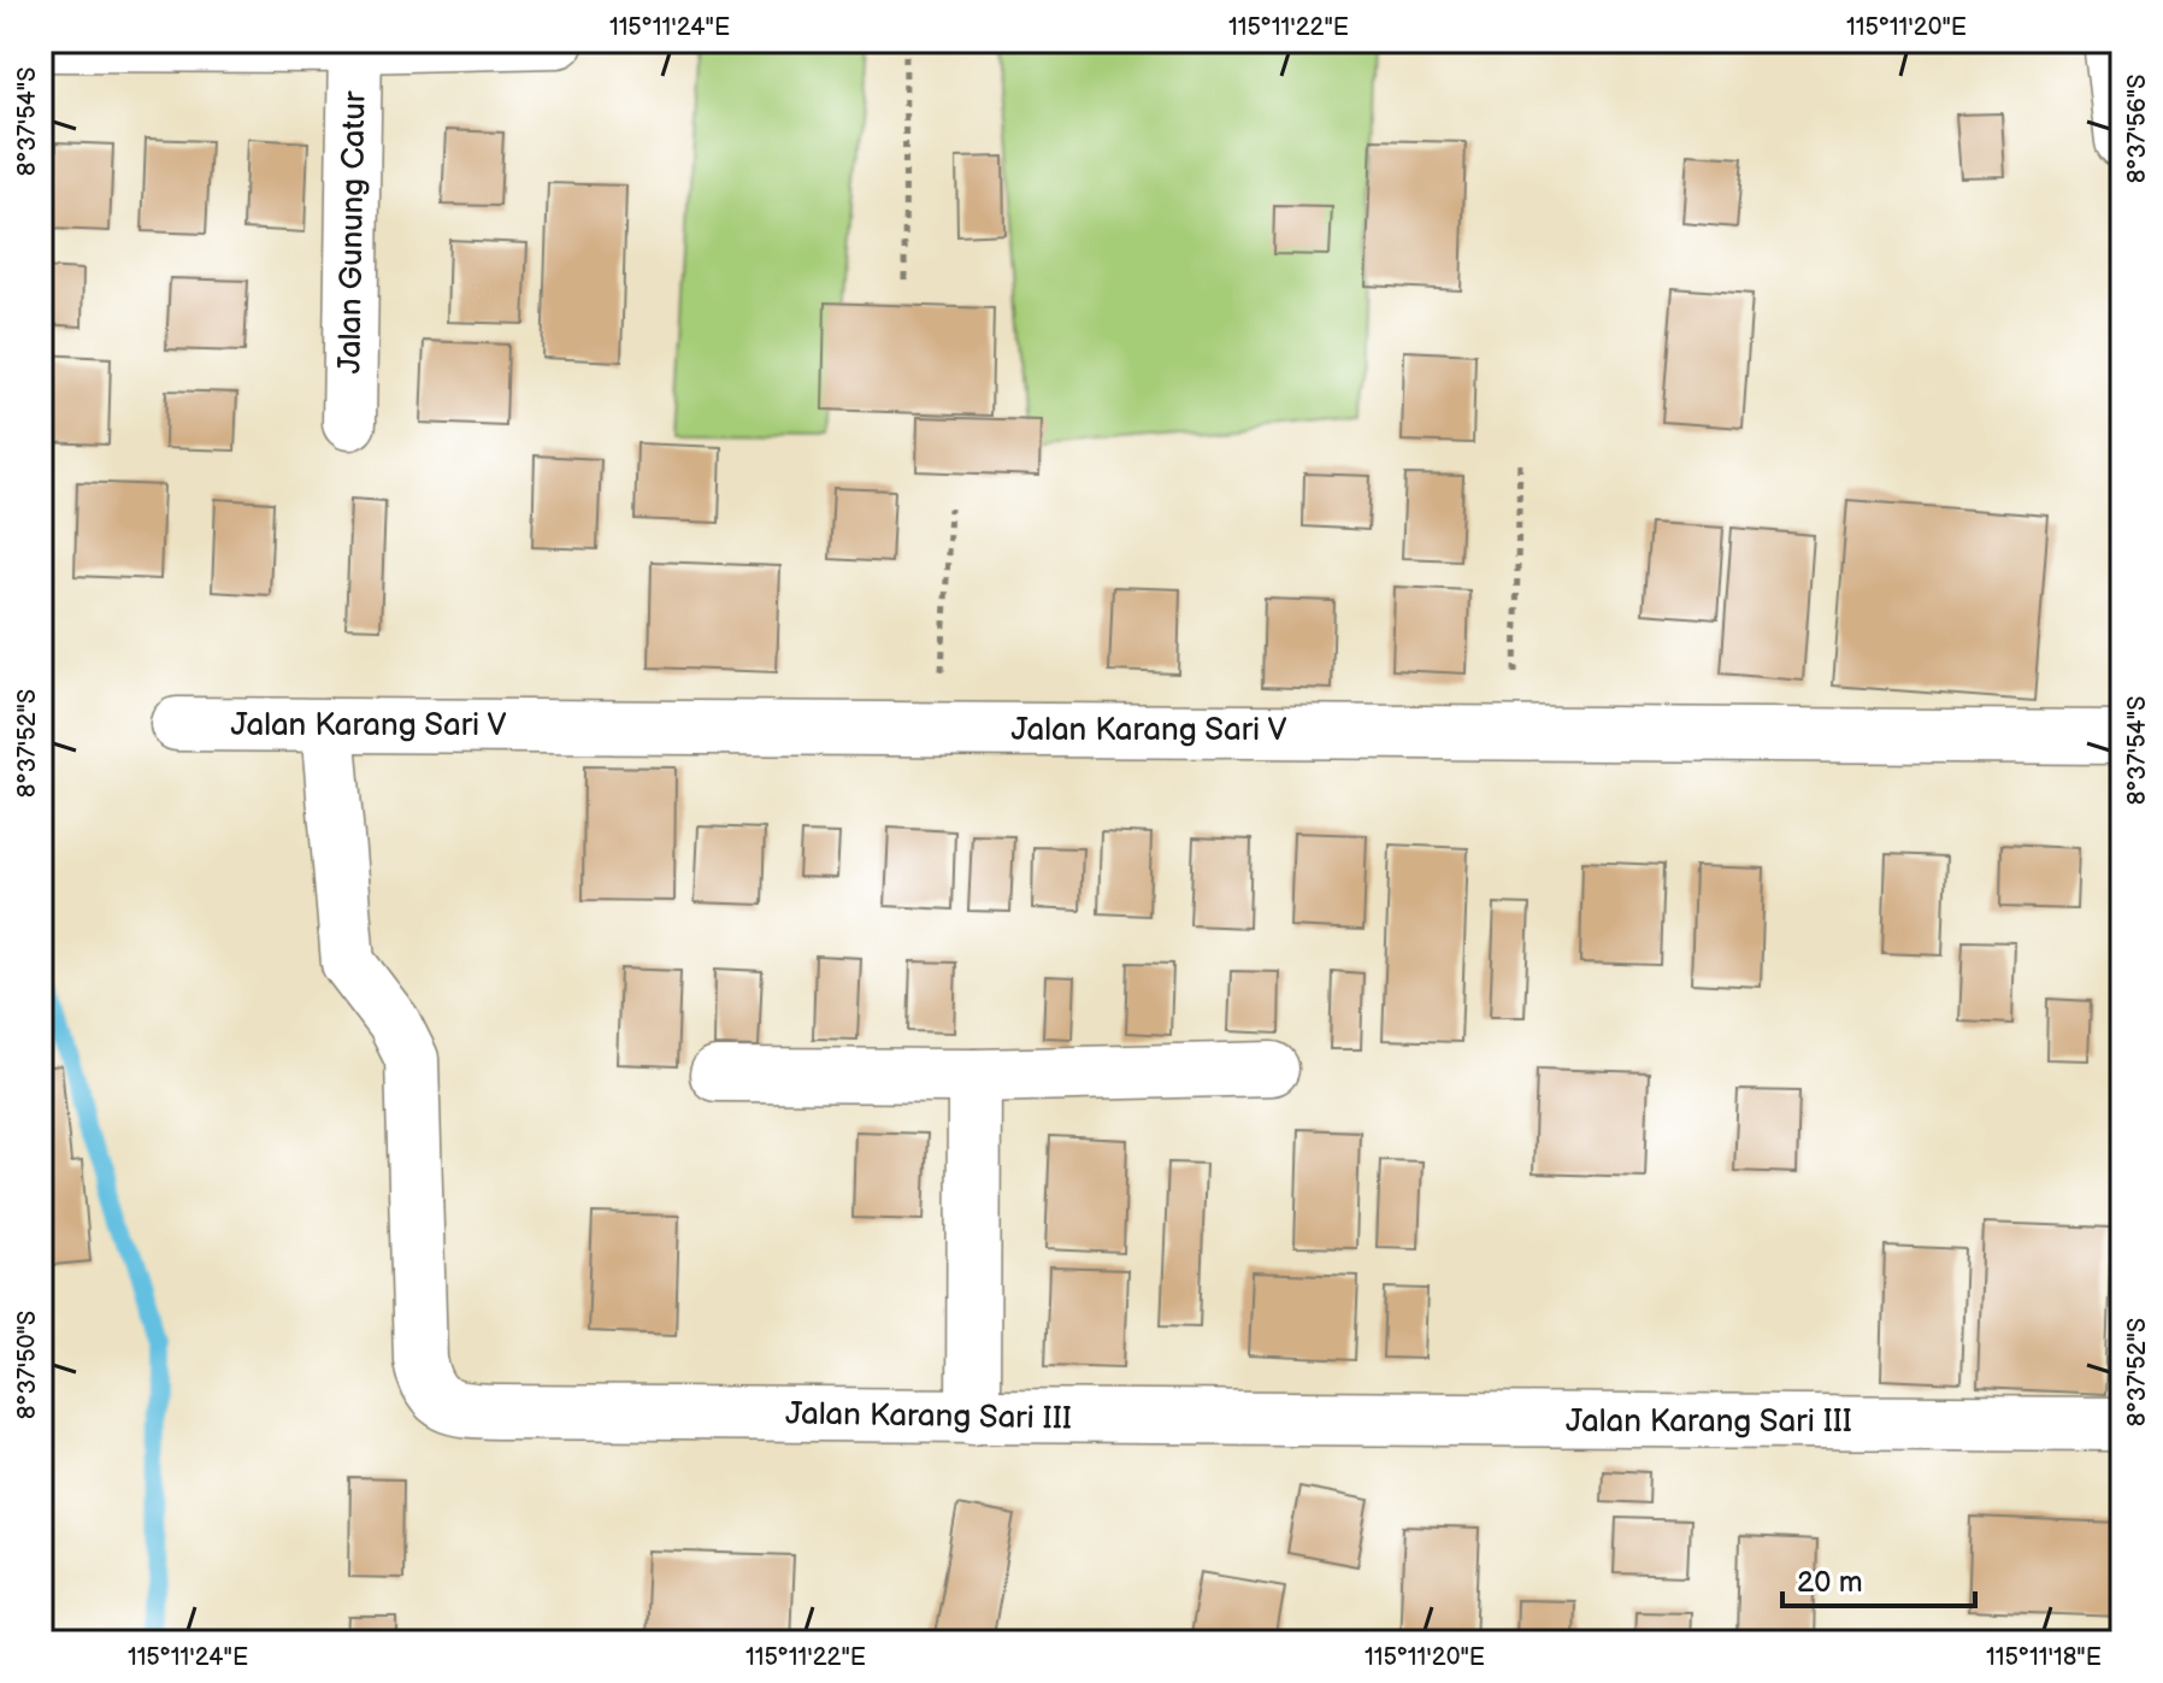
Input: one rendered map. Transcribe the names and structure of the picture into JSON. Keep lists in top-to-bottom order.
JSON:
{
  "streets": {
    "street": ["Jalan Gunung Catur", "Jalan Karang Sari V", "Jalan Karang Sari III"]
  },
  "crossings": [
    ["Jalan Karang Sari V", "Jalan Karang Sari III"]
  ],
  "scale_bar": "20 m",
  "coordinates": [
    "115°11'24\"E",
    "115°11'22\"E",
    "115°11'20\"E",
    "8°37'54\"S",
    "8°37'56\"S",
    "8°37'52\"S",
    "8°37'50\"S",
    "115°11'18\"E"
  ]
}
